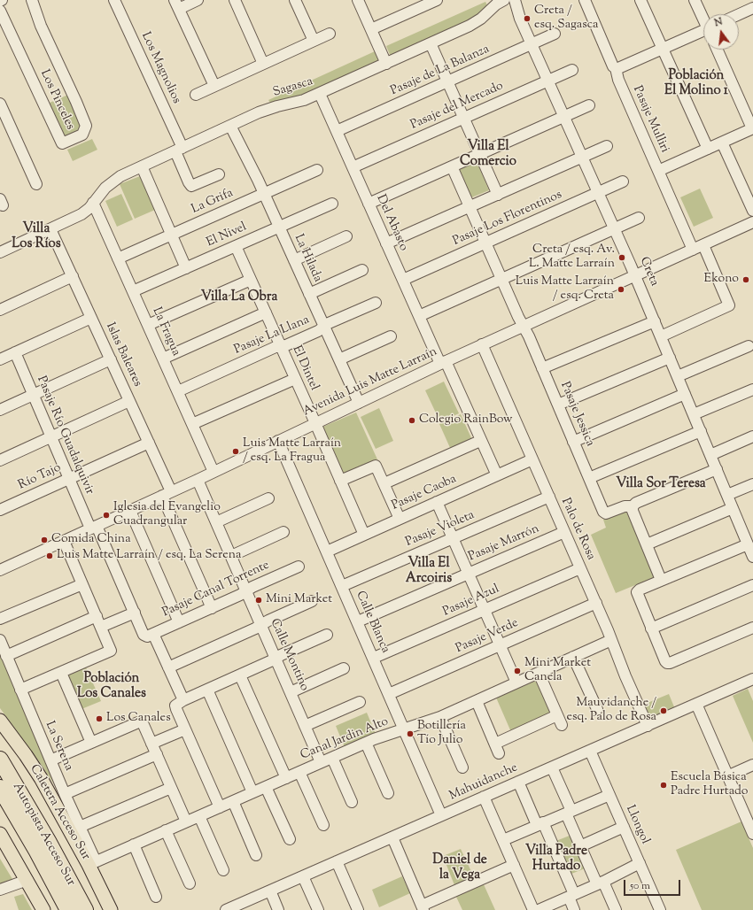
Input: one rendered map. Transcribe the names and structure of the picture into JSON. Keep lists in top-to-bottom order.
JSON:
{
  "streets": {
    "highway": ["Autopista Acceso Sur"],
    "main road": ["Caletera Acceso Sur"],
    "street": [
      "Los Magnolios",
      "Pasaje de La Balanza",
      "Sagasca",
      "Los Pinceles",
      "Pasaje del Mercado",
      "Pasaje Mulliri",
      "La Grifa",
      "Pasaje Los Florentinos",
      "Del Abasto",
      "El Nivel",
      "La Hilada",
      "Creta",
      "La Fragua",
      "Pasaje La Llana",
      "Islas Baleares",
      "El Dintel",
      "Avenida Luis Matte Larraín",
      "Pasaje Jessica",
      "Pasaje Río Guadalquivir",
      "Río Tajo",
      "Pasaje Caoba",
      "Pasaje Violeta",
      "Palo de Rosa",
      "Pasaje Marrón",
      "Pasaje Canal Torrente",
      "Pasaje Azul",
      "Calle Blanca",
      "Pasaje Verde",
      "Calle Montino",
      "Canal Jardin Alto",
      "La Serena",
      "Mahuidanche",
      "Llongol"
    ]
  },
  "crossings": [
    ["Los Magnolios", "Sagasca"],
    ["Pasaje de La Balanza", "Del Abasto"],
    ["Pasaje de La Balanza", "Creta"],
    ["Sagasca", "Del Abasto"],
    ["Sagasca", "La Hilada"],
    ["Sagasca", "La Fragua"],
    ["Sagasca", "Islas Baleares"],
    ["Pasaje del Mercado", "Del Abasto"],
    ["Pasaje del Mercado", "Creta"],
    ["Pasaje Mulliri", "Avenida Luis Matte Larraín"],
    ["La Grifa", "La Hilada"],
    ["La Grifa", "La Fragua"],
    ["Pasaje Los Florentinos", "Del Abasto"],
    ["Pasaje Los Florentinos", "Creta"],
    ["Pasaje Los Florentinos", "Pasaje Jessica"],
    ["Del Abasto", "Avenida Luis Matte Larraín"],
    ["Del Abasto", "Pasaje Caoba"],
    ["El Nivel", "La Hilada"],
    ["El Nivel", "La Fragua"],
    ["El Nivel", "El Dintel"],
    ["La Hilada", "Pasaje La Llana"],
    ["La Hilada", "Avenida Luis Matte Larraín"],
    ["Creta", "Avenida Luis Matte Larraín"],
    ["La Fragua", "Pasaje La Llana"],
    ["La Fragua", "Avenida Luis Matte Larraín"],
    ["Pasaje La Llana", "El Dintel"],
    ["Islas Baleares", "Avenida Luis Matte Larraín"],
    ["Islas Baleares", "Río Tajo"],
    ["Islas Baleares", "Pasaje Canal Torrente"],
    ["El Dintel", "Avenida Luis Matte Larraín"],
    ["El Dintel", "Pasaje Caoba"],
    ["Avenida Luis Matte Larraín", "Pasaje Jessica"],
    ["Avenida Luis Matte Larraín", "Pasaje Río Guadalquivir"],
    ["Avenida Luis Matte Larraín", "Palo de Rosa"],
    ["Avenida Luis Matte Larraín", "Calle Blanca"],
    ["Avenida Luis Matte Larraín", "Calle Montino"],
    ["Pasaje Río Guadalquivir", "Río Tajo"],
    ["Pasaje Río Guadalquivir", "Pasaje Canal Torrente"],
    ["Pasaje Río Guadalquivir", "Canal Jardin Alto"],
    ["Pasaje Caoba", "Palo de Rosa"],
    ["Pasaje Caoba", "Calle Blanca"],
    ["Pasaje Violeta", "Palo de Rosa"],
    ["Pasaje Violeta", "Calle Blanca"],
    ["Palo de Rosa", "Pasaje Marrón"],
    ["Palo de Rosa", "Pasaje Azul"],
    ["Palo de Rosa", "Pasaje Verde"],
    ["Palo de Rosa", "Canal Jardin Alto"],
    ["Palo de Rosa", "Mahuidanche"],
    ["Pasaje Marrón", "Calle Blanca"],
    ["Pasaje Canal Torrente", "Calle Montino"],
    ["Pasaje Azul", "Calle Blanca"],
    ["Calle Blanca", "Pasaje Verde"],
    ["Calle Blanca", "Canal Jardin Alto"],
    ["Calle Blanca", "Mahuidanche"],
    ["Calle Montino", "Canal Jardin Alto"],
    ["Canal Jardin Alto", "La Serena"],
    ["Canal Jardin Alto", "Caletera Acceso Sur"],
    ["La Serena", "Caletera Acceso Sur"],
    ["Mahuidanche", "Llongol"]
  ],
  "districts": [
    "Población El Molino 1",
    "Villa El Comercio",
    "Villa Los Ríos",
    "Villa La Obra",
    "Villa Sor Teresa",
    "Villa El Arcoiris",
    "Población Los Canales",
    "Villa Padre Hurtado",
    "Daniel de la Vega"
  ],
  "places": [
    "Creta / esq. Sagasca",
    "Creta / esq. Av. L. Matte Larraín",
    "Ekono",
    "Luis Matte Larraín / esq. Creta",
    "Colegio RainBow",
    "Luis Matte Larraín / esq. La Fragua",
    "Iglesia del Evangelio Cuadrangular",
    "Comida China",
    "Luis Matte Larraín / esq. La Serena",
    "Mini Market",
    "Mini Market Canela",
    "Mauvidanche / esq. Palo de Rosa",
    "Los Canales",
    "Botillería Tío Julio",
    "Escuela Básica Padre Hurtado"
  ],
  "scale_bar": "50 m",
  "north": "top"
}
